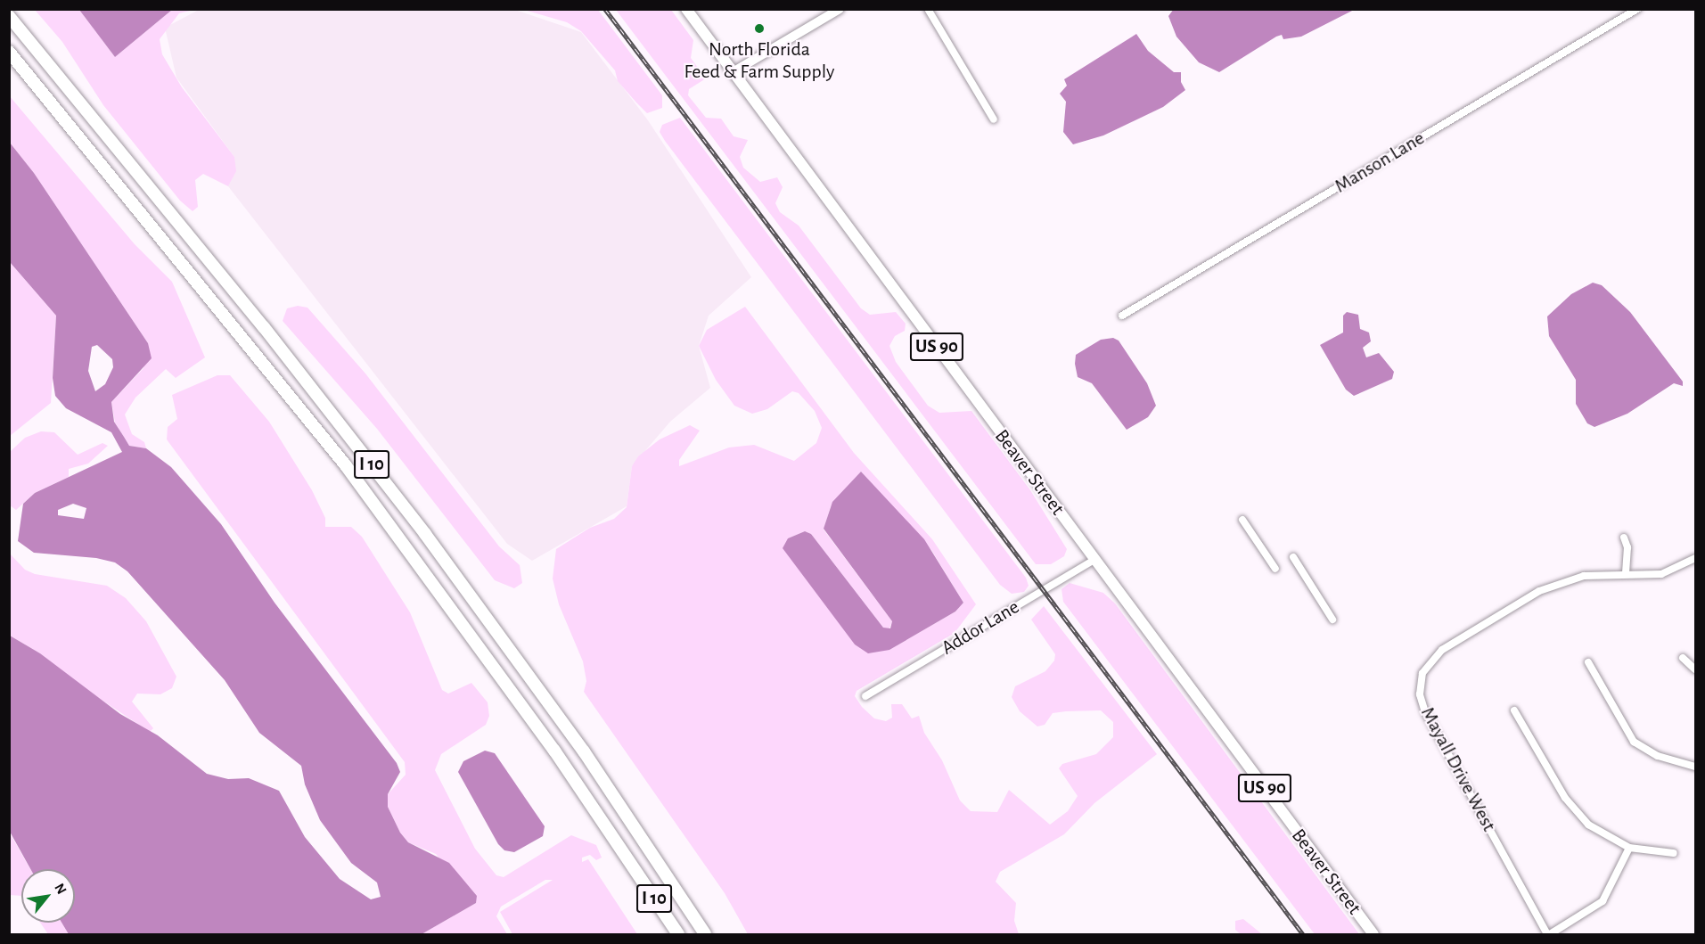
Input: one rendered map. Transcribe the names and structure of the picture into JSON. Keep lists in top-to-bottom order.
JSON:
{
  "streets": {
    "highway": ["I 10"],
    "main road": ["US 90", "Beaver Street"],
    "street": ["Manson Lane", "Addor Lane", "Mayall Drive West"]
  },
  "crossings": [
    ["Beaver Street", "Addor Lane"]
  ],
  "places": ["North Florida Feed & Farm Supply"],
  "north": "top right"
}
